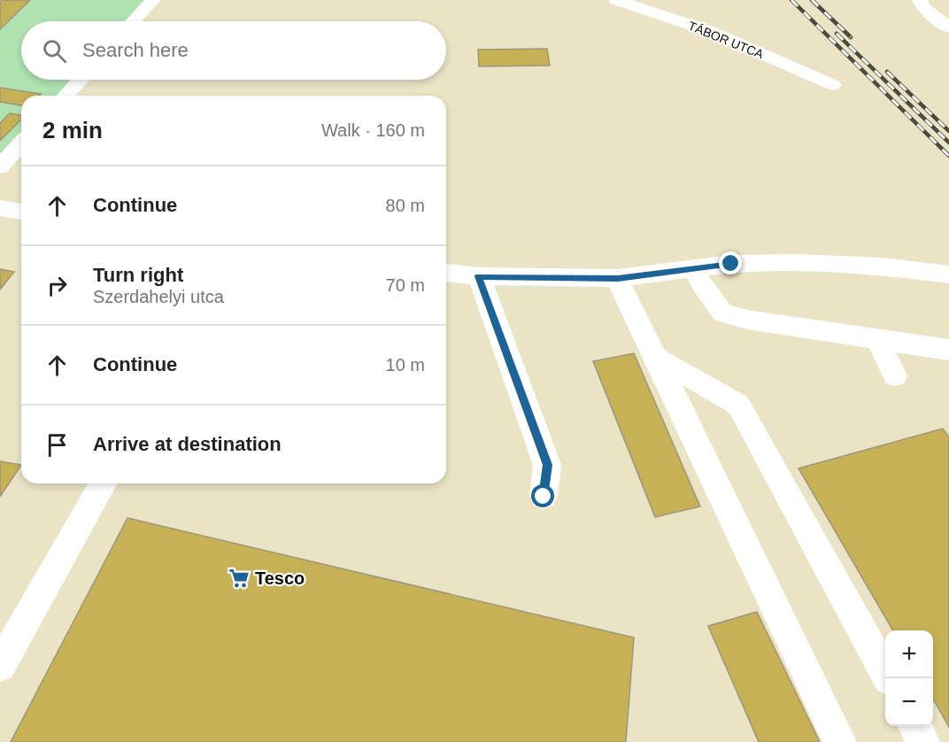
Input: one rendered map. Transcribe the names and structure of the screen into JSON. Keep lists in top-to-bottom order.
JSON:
{
  "streets": {
    "street": ["TÁBOR UTCA"]
  },
  "places": {
    "supermarket": ["Tesco"]
  },
  "page": {
    "search": "Search here",
    "heading": ["2 min", "Walk · 160 m"],
    "list": [
      ["Continue", "80 m"],
      ["Turn right", "Szerdahelyi utca", "70 m"],
      ["Continue", "10 m"],
      "Arrive at destination"
    ],
    "map_buttons": ["+", "−"]
  }
}
